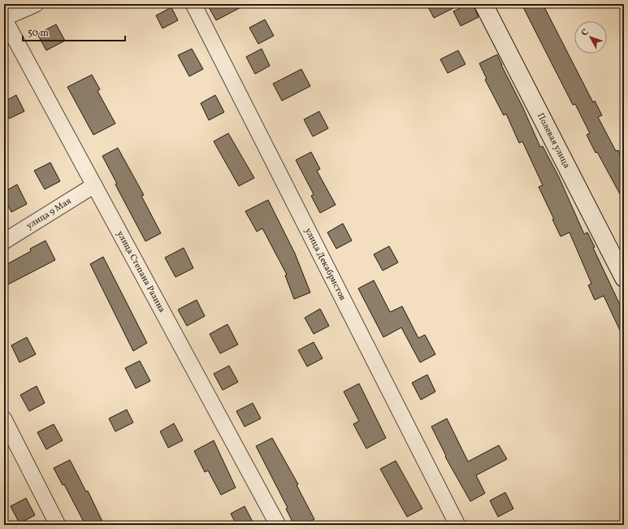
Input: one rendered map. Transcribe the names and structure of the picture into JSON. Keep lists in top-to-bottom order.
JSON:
{
  "streets": {
    "street": [
      "Полевая улица",
      "улица 9 Мая",
      "улица Декабристов",
      "улица Степана Разина"
    ]
  },
  "crossings": [
    ["улица 9 Мая", "улица Степана Разина"]
  ],
  "scale_bar": "50 m",
  "north": "top left"
}
